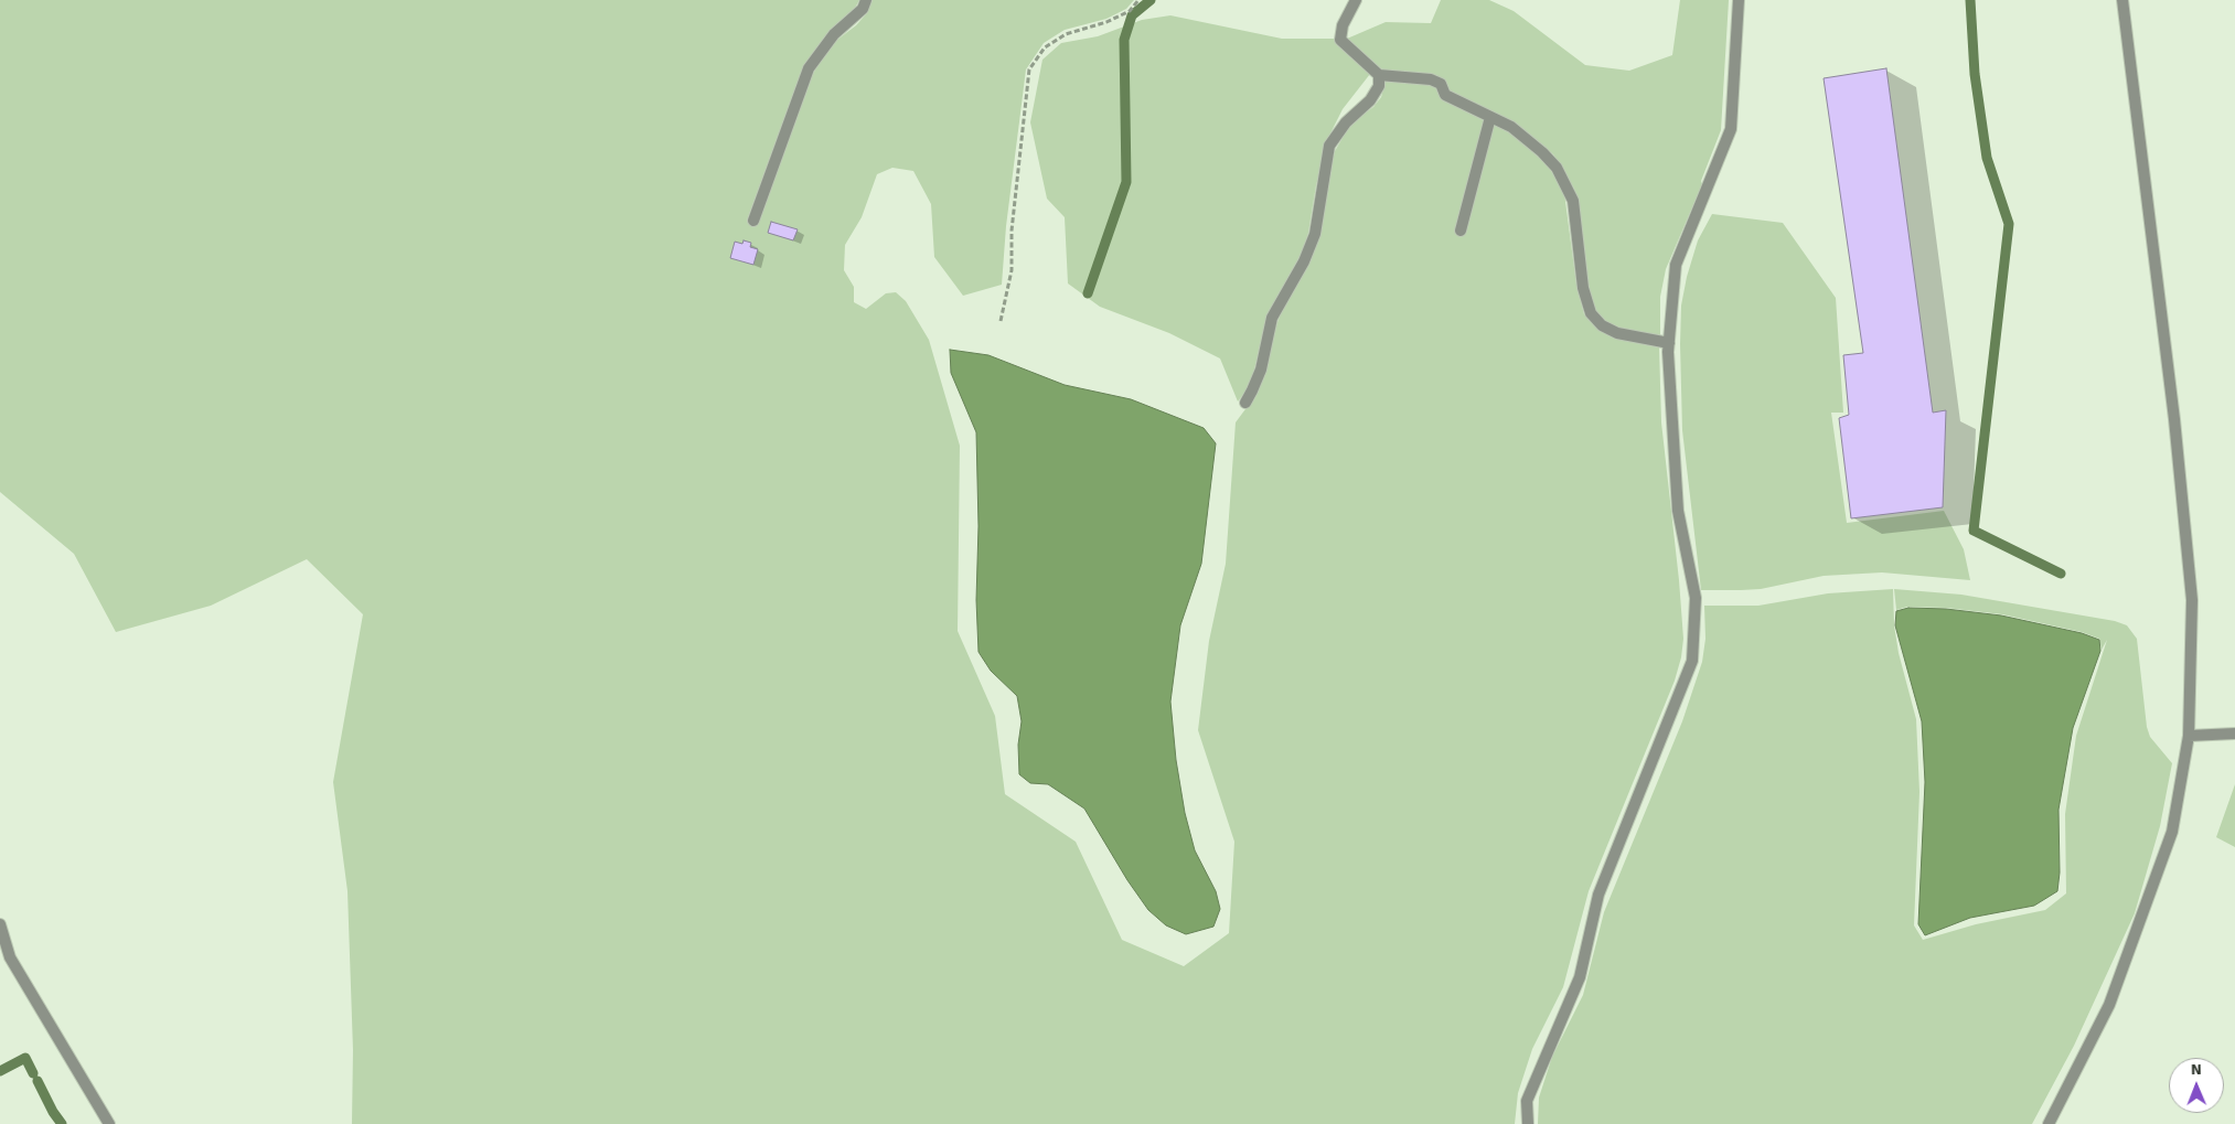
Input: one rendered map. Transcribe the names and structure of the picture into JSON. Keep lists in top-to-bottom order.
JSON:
{
  "north": "top"
}
